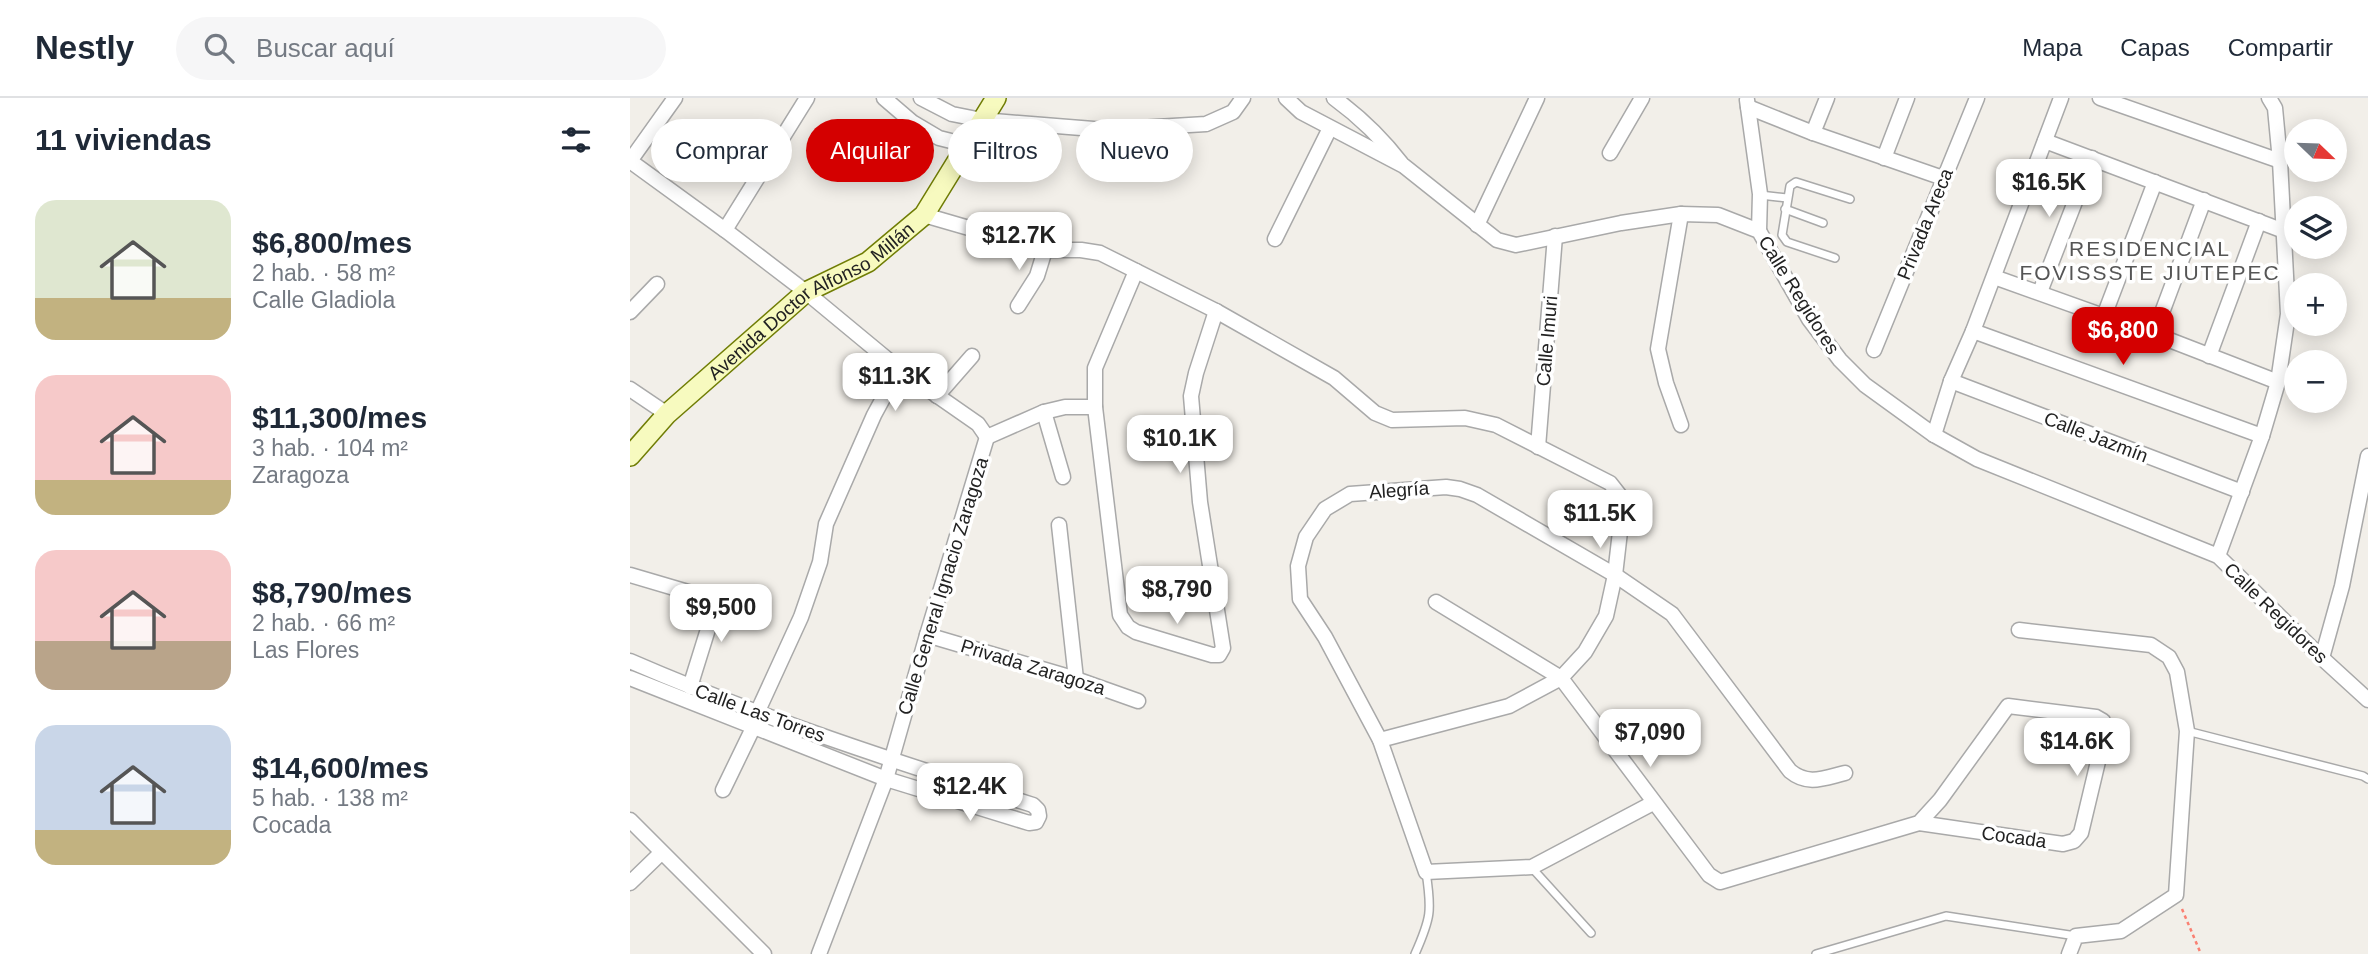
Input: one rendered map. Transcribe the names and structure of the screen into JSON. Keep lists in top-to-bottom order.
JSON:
{
  "streets": {
    "main road": ["Avenida Doctor Alfonso Millán"],
    "street": [
      "Privada Areca",
      "Calle Regidores",
      "Calle Imuri",
      "Calle Jazmín",
      "Alegría",
      "Calle General Ignacio Zaragoza",
      "Privada Zaragoza",
      "Calle Las Torres",
      "Cocada"
    ]
  },
  "crossings": [
    ["Calle Regidores", "Calle Imuri"],
    ["Avenida Doctor Alfonso Millán", "Calle General Ignacio Zaragoza"],
    ["Calle General Ignacio Zaragoza", "Privada Zaragoza"],
    ["Calle General Ignacio Zaragoza", "Calle Las Torres"]
  ],
  "districts": ["RESIDENCIAL FOVISSSTE JIUTEPEC"],
  "north": "bottom right",
  "page": {
    "header": "Nestly",
    "search": "Buscar aquí",
    "nav": ["Mapa", "Capas", "Compartir"],
    "heading": "11 viviendas",
    "map_buttons": ["+", "−"],
    "chip": [
      "Comprar",
      "Alquilar",
      "Filtros",
      "Nuevo"
    ],
    "price": [
      "$16.5K",
      "$12.7K",
      "$6,800",
      "$11.3K",
      "$10.1K",
      "$11.5K",
      "$8,790",
      "$9,500",
      "$7,090",
      "$14.6K",
      "$12.4K"
    ],
    "list": [
      {
        "name": "$6,800/mes",
        "note": "2 hab. · 58 m² · Calle Gladiola"
      },
      {
        "name": "$11,300/mes",
        "note": "3 hab. · 104 m² · Zaragoza"
      },
      {
        "name": "$8,790/mes",
        "note": "2 hab. · 66 m² · Las Flores"
      },
      {
        "name": "$14,600/mes",
        "note": "5 hab. · 138 m² · Cocada"
      }
    ]
  }
}
